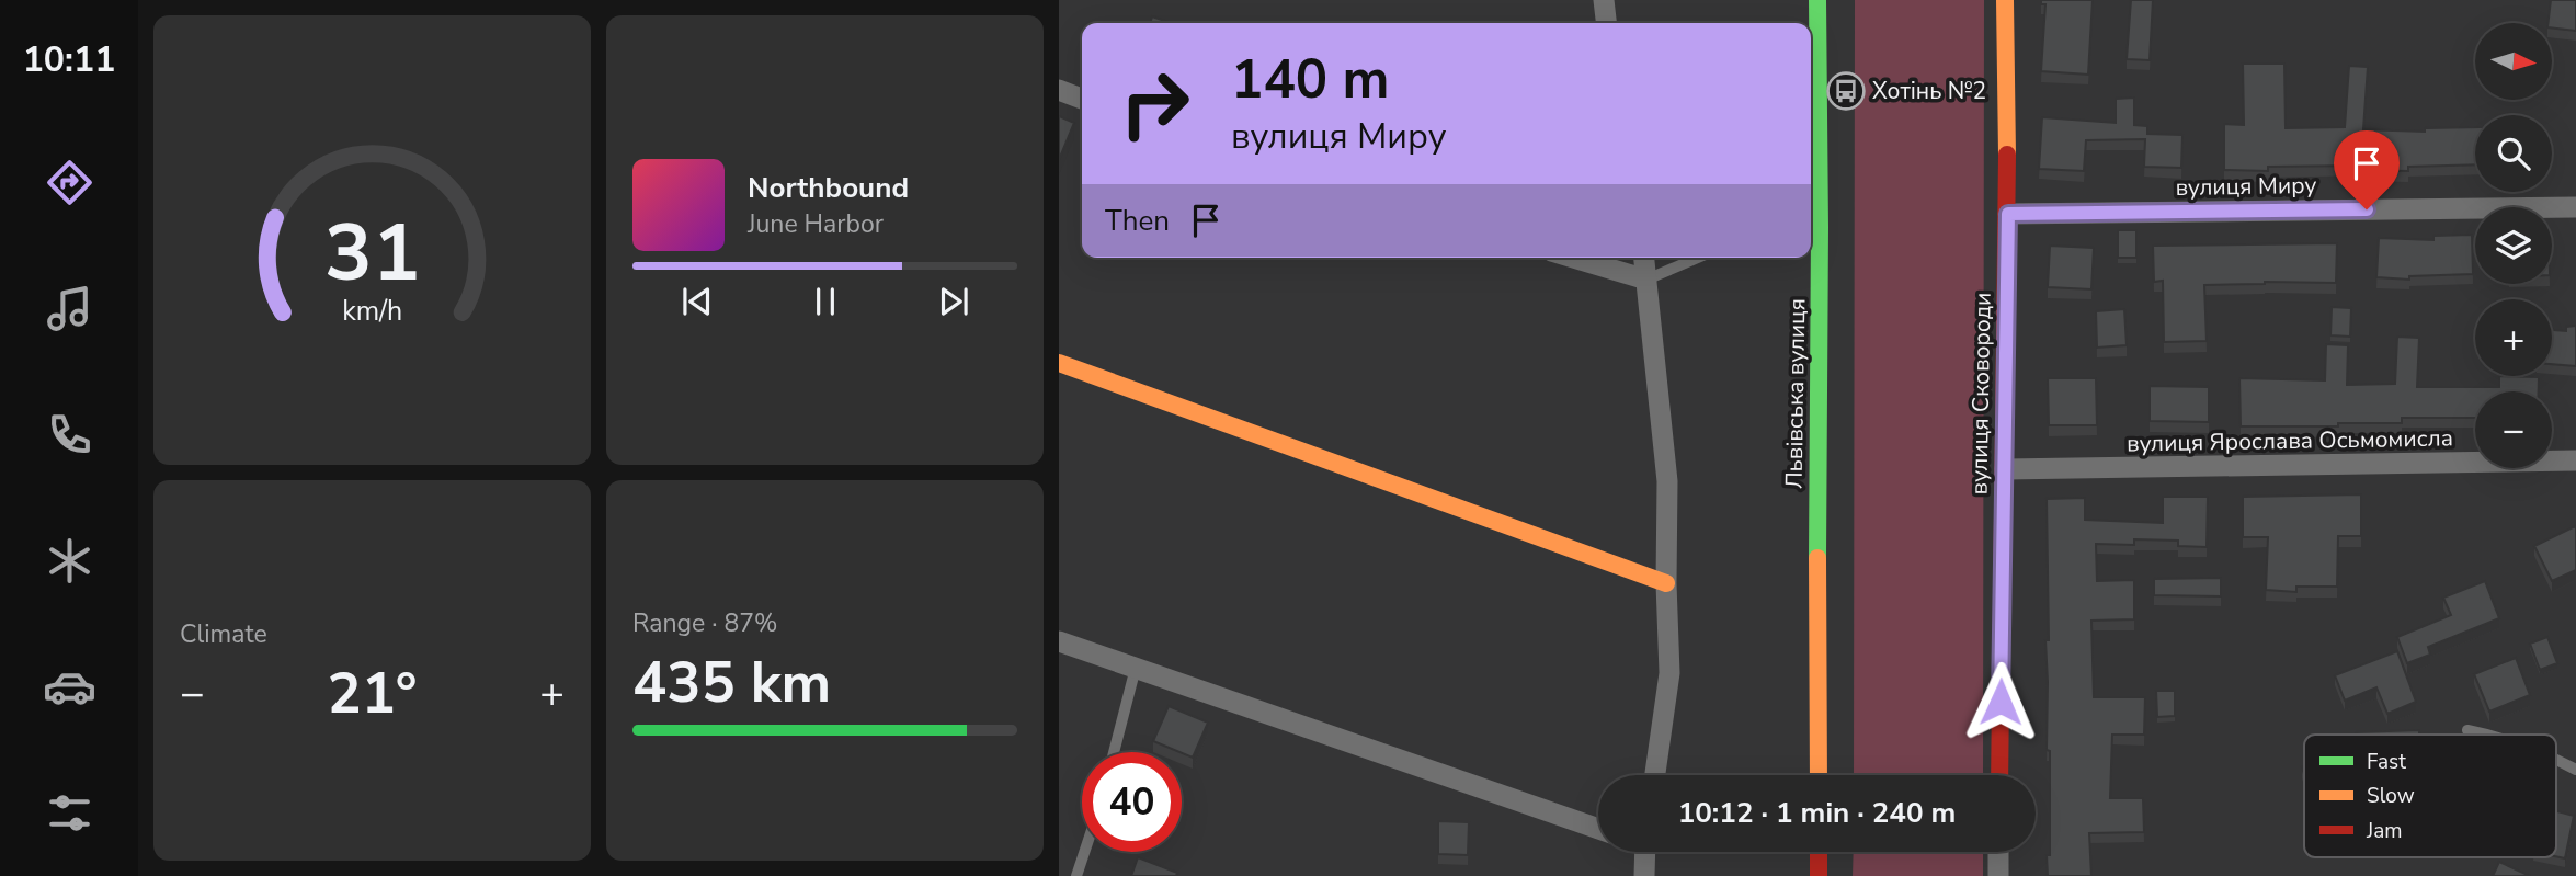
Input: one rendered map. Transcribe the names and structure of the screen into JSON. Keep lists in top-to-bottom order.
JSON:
{
  "streets": {
    "street": [
      "вулиця Миру",
      "Львівська вулиця",
      "вулиця Сковороди",
      "вулиця Ярослава Осьмомисла"
    ]
  },
  "crossings": [
    ["вулиця Миру", "вулиця Сковороди"],
    ["вулиця Сковороди", "вулиця Ярослава Осьмомисла"]
  ],
  "places": {
    "bus stop": ["Хотінь №2"]
  },
  "legend": ["Fast", "Slow", "Jam"],
  "north": "right",
  "page": {
    "tabs": "10:11",
    "map_buttons": ["+", "−"],
    "turn": ["140 m", "вулиця Миру"],
    "song": ["Northbound", "June Harbor"],
    "then": "Then",
    "tile": [
      "Climate",
      ["Range · 87%", "435 km"]
    ],
    "heat": ["−", "21°", "+"],
    "limit": "40",
    "trip": "10:12 · 1 min · 240 m",
    "gauge": ["31", "km/h"]
  }
}
